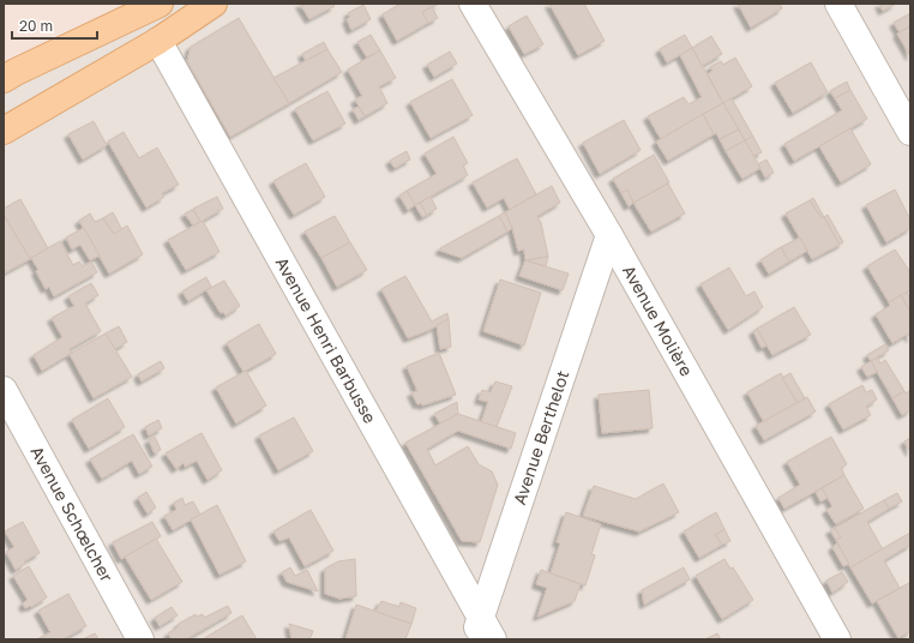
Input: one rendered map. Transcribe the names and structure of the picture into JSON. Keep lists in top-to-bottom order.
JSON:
{
  "streets": {
    "street": [
      "Avenue Molière",
      "Avenue Henri Barbusse",
      "Avenue Berthelot",
      "Avenue Schœlcher"
    ]
  },
  "crossings": [
    ["Avenue Molière", "Avenue Berthelot"],
    ["Avenue Henri Barbusse", "Avenue Berthelot"]
  ],
  "scale_bar": "20 m"
}
